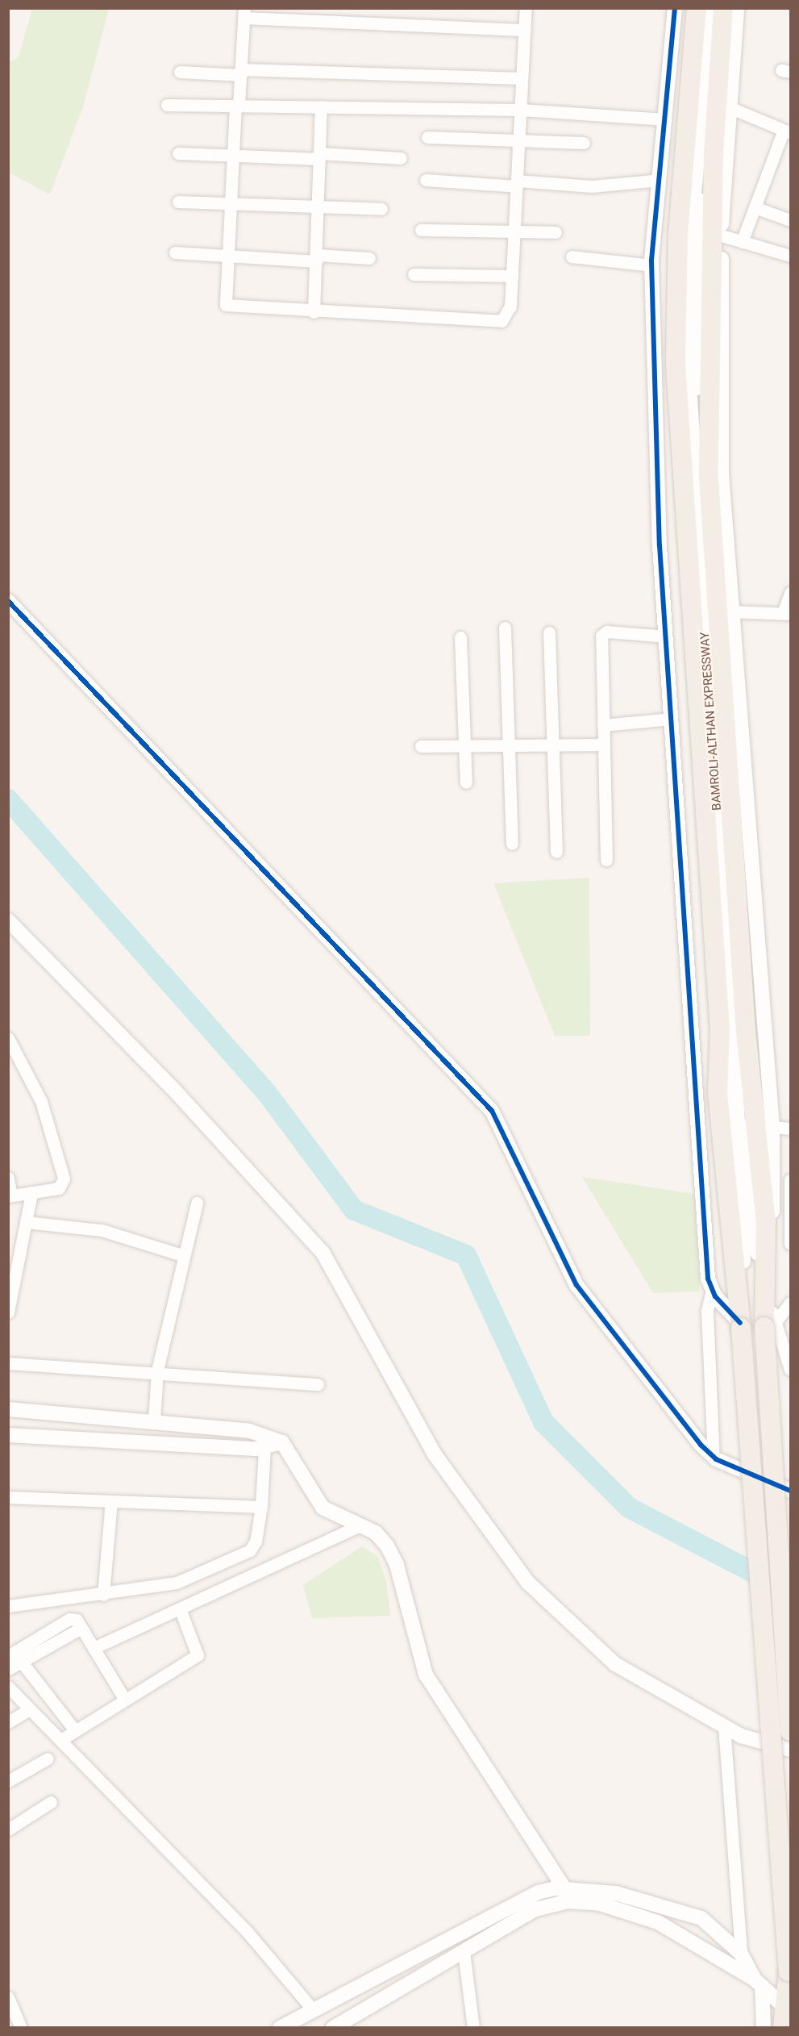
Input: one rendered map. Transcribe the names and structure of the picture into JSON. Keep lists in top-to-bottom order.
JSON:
{
  "streets": {
    "main road": ["BAMROLI-ALTHAN EXPRESSWAY"]
  }
}
